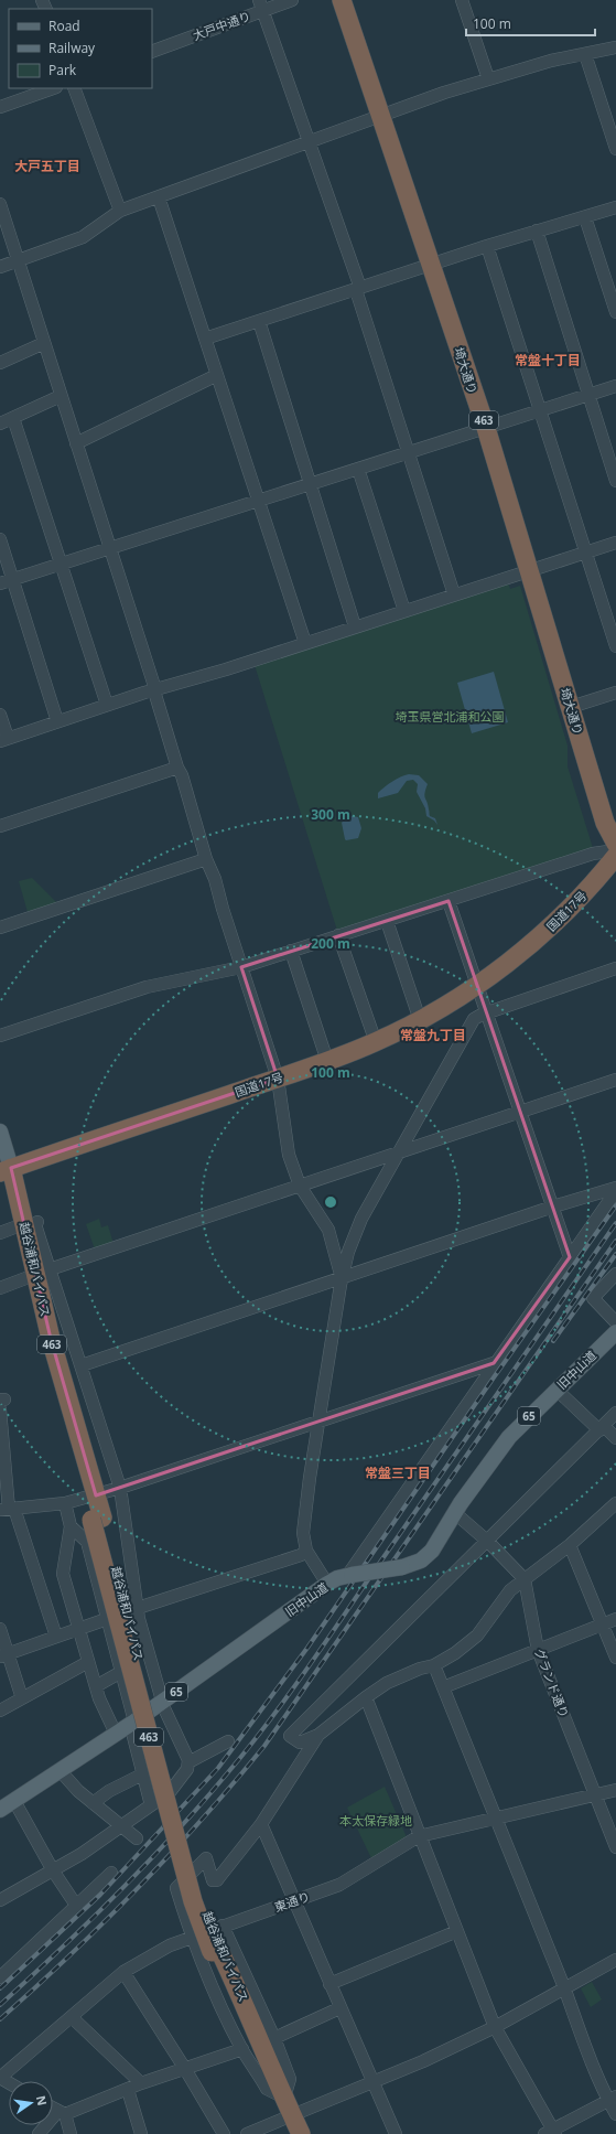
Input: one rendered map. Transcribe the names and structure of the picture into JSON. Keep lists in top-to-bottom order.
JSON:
{
  "streets": {
    "highway": [
      "埼大通り",
      "463",
      "国道17号",
      "越谷浦和バイパス"
    ],
    "main road": ["旧中山道", "65"],
    "street": ["大戸中通り", "グランド通り", "東通り"]
  },
  "crossings": [
    ["国道17号", "越谷浦和バイパス"],
    ["グランド通り", "東通り"]
  ],
  "districts": [
    "大戸五丁目",
    "常盤十丁目",
    "常盤九丁目",
    "常盤三丁目"
  ],
  "parks": ["埼玉県営北浦和公園", "本太保存緑地"],
  "legend": ["Road", "Railway", "Park"],
  "scale_bar": "100 m",
  "north": "right",
  "rings": ["300 m", "200 m", "100 m"]
}
